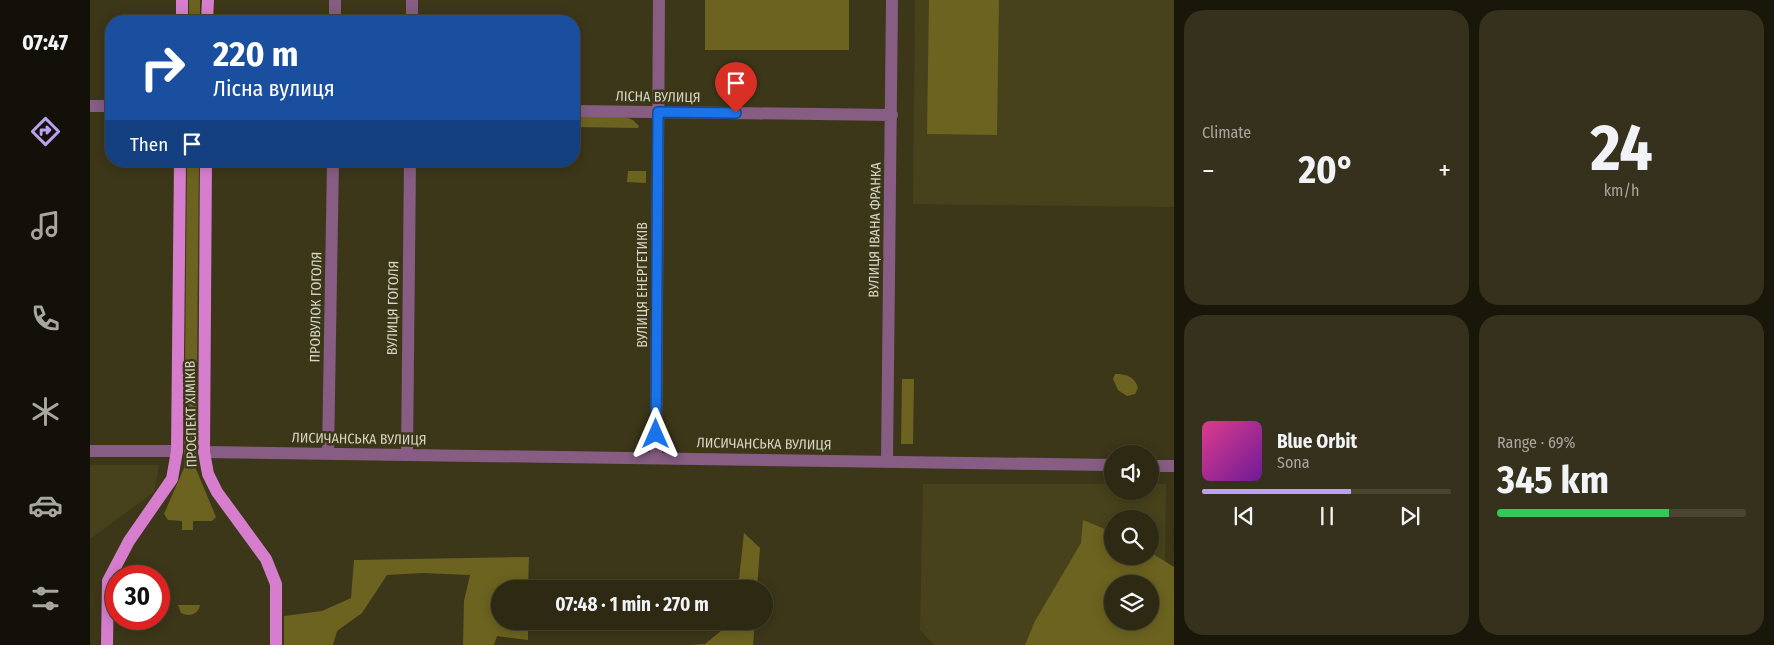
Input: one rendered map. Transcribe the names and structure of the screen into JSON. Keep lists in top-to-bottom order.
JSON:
{
  "streets": {
    "main road": ["ПРОСПЕКТ ХІМІКІВ"],
    "street": [
      "ЛІСНА ВУЛИЦЯ",
      "ВУЛИЦЯ ІВАНА ФРАНКА",
      "ВУЛИЦЯ ЕНЕРГЕТИКІВ",
      "ПРОВУЛОК ГОГОЛЯ",
      "ВУЛИЦЯ ГОГОЛЯ",
      "ЛИСИЧАНСЬКА ВУЛИЦЯ"
    ]
  },
  "crossings": [
    ["ЛІСНА ВУЛИЦЯ", "ВУЛИЦЯ ІВАНА ФРАНКА"],
    ["ЛІСНА ВУЛИЦЯ", "ВУЛИЦЯ ЕНЕРГЕТИКІВ"],
    ["ВУЛИЦЯ ІВАНА ФРАНКА", "ЛИСИЧАНСЬКА ВУЛИЦЯ"],
    ["ВУЛИЦЯ ЕНЕРГЕТИКІВ", "ЛИСИЧАНСЬКА ВУЛИЦЯ"],
    ["ПРОВУЛОК ГОГОЛЯ", "ЛИСИЧАНСЬКА ВУЛИЦЯ"],
    ["ВУЛИЦЯ ГОГОЛЯ", "ЛИСИЧАНСЬКА ВУЛИЦЯ"],
    ["ПРОСПЕКТ ХІМІКІВ", "ЛИСИЧАНСЬКА ВУЛИЦЯ"]
  ],
  "page": {
    "tabs": "07:47",
    "tile": [
      "Climate",
      ["24", "km/h"],
      ["Range · 69%", "345 km"]
    ],
    "turn": ["220 m", "Лісна вулиця"],
    "then": "Then",
    "heat": ["−", "20°", "+"],
    "song": ["Blue Orbit", "Sona"],
    "limit": "30",
    "trip": "07:48 · 1 min · 270 m"
  }
}
